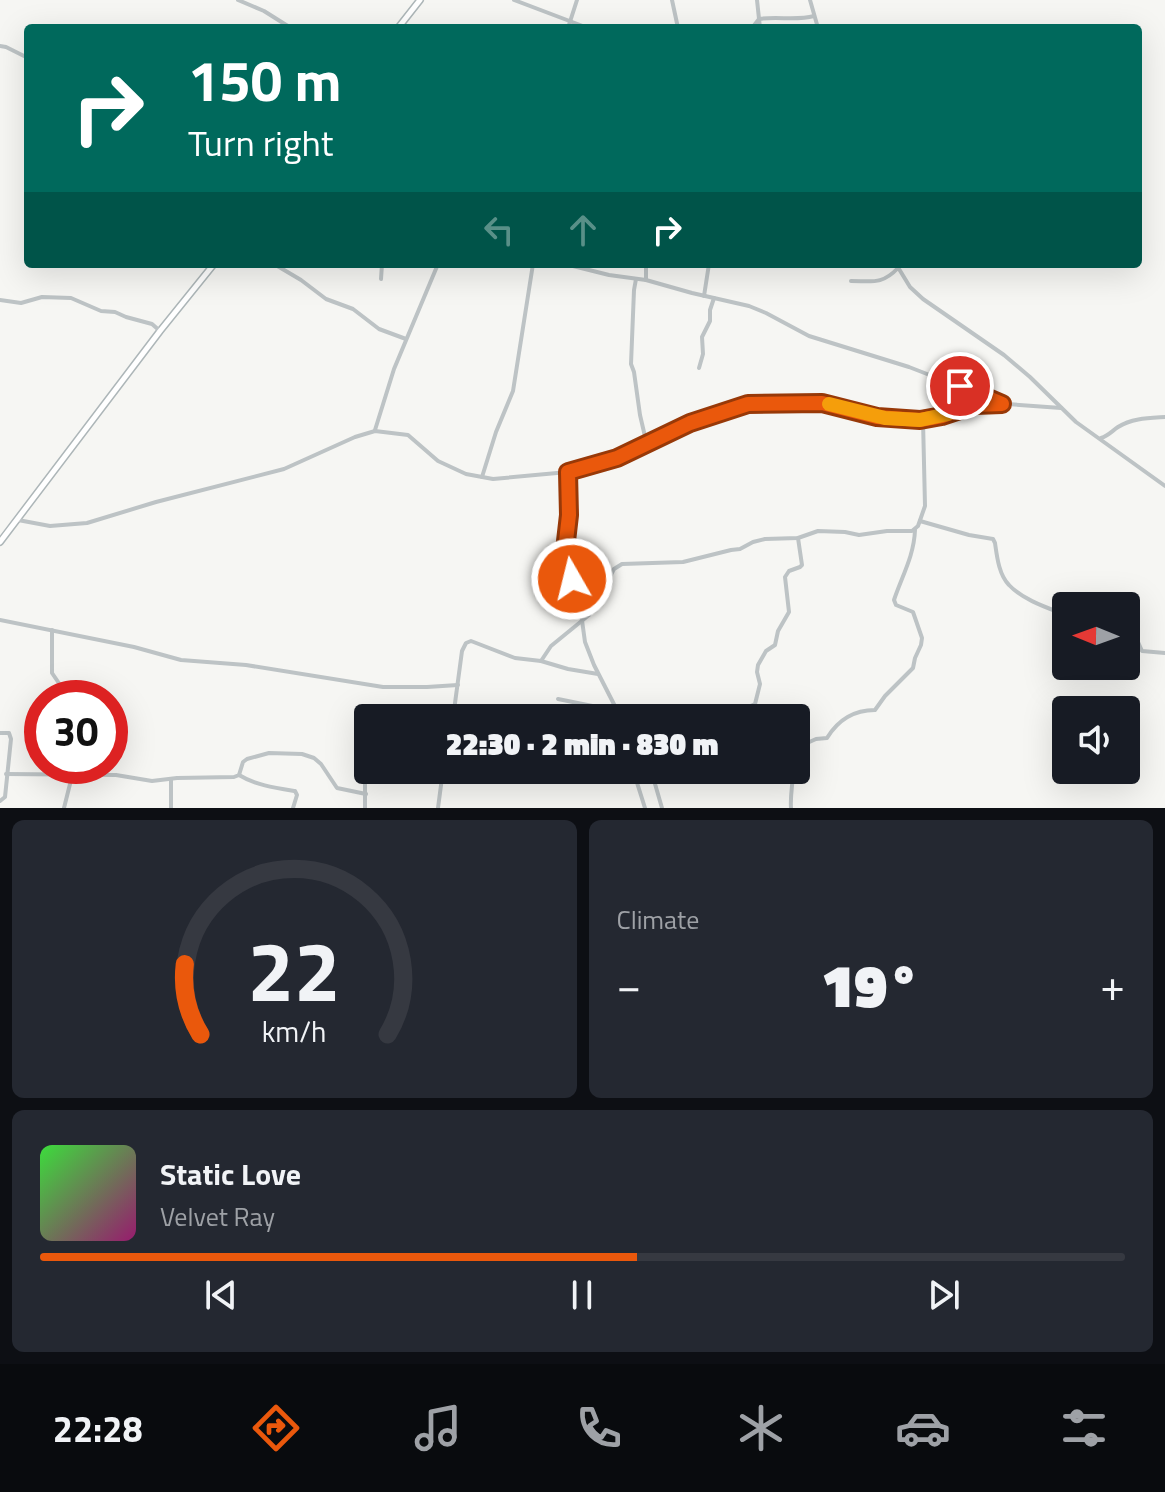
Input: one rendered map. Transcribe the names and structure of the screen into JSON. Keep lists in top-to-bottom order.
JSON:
{
  "north": "left",
  "page": {
    "turn": ["150 m", "Turn right"],
    "limit": "30",
    "trip": "22:30 · 2 min · 830 m",
    "tile": "Climate",
    "heat": ["−", "19°", "+"],
    "song": ["Static Love", "Velvet Ray"],
    "tabs": "22:28",
    "gauge": ["22", "km/h"]
  }
}
